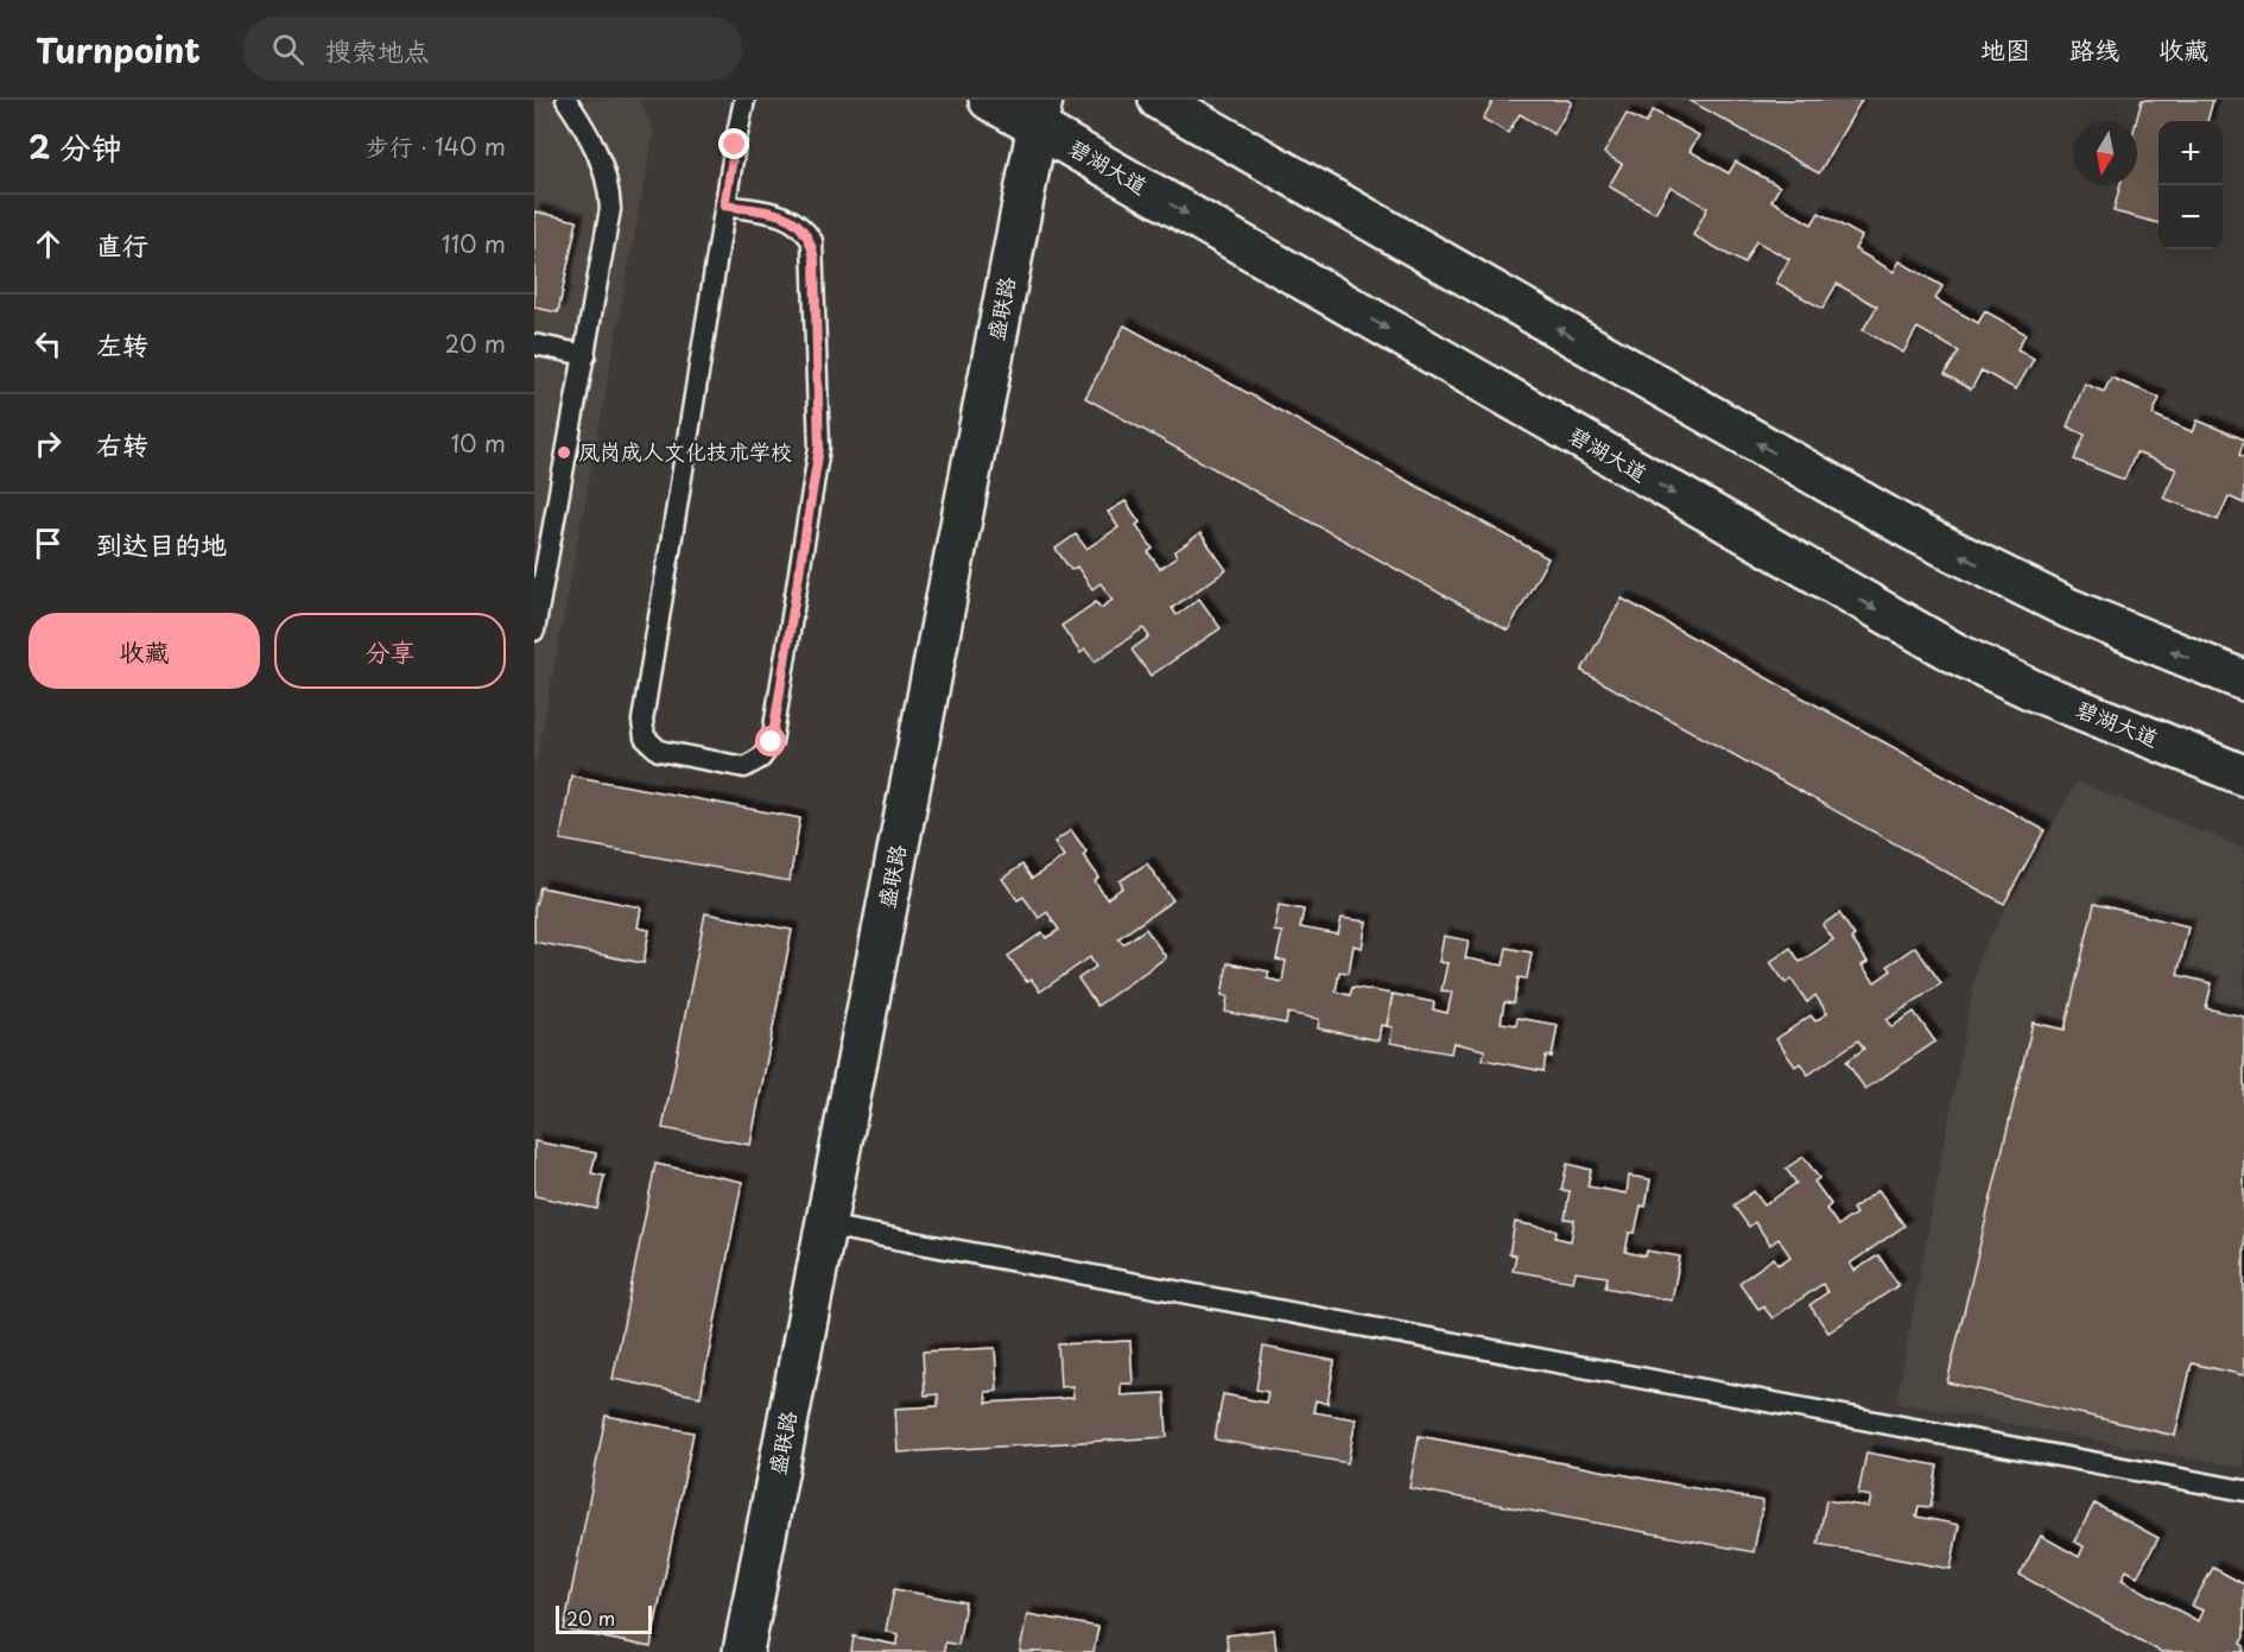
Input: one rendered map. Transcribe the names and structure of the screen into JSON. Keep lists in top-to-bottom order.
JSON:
{
  "streets": {
    "street": ["碧湖大道", "盛联路"]
  },
  "crossings": [
    ["碧湖大道", "盛联路"]
  ],
  "places": ["凤岗成人文化技术学校"],
  "scale_bar": "20 m",
  "north": "bottom",
  "page": {
    "header": "Turnpoint",
    "search": "搜索地点",
    "nav": ["地图", "路线", "收藏"],
    "heading": ["2 分钟", "步行 · 140 m"],
    "map_buttons": ["+", "−"],
    "list": [
      ["直行", "110 m"],
      ["左转", "20 m"],
      ["右转", "10 m"],
      "到达目的地"
    ],
    "buttons": ["收藏", "分享"],
    "scale": "20 m"
  }
}
